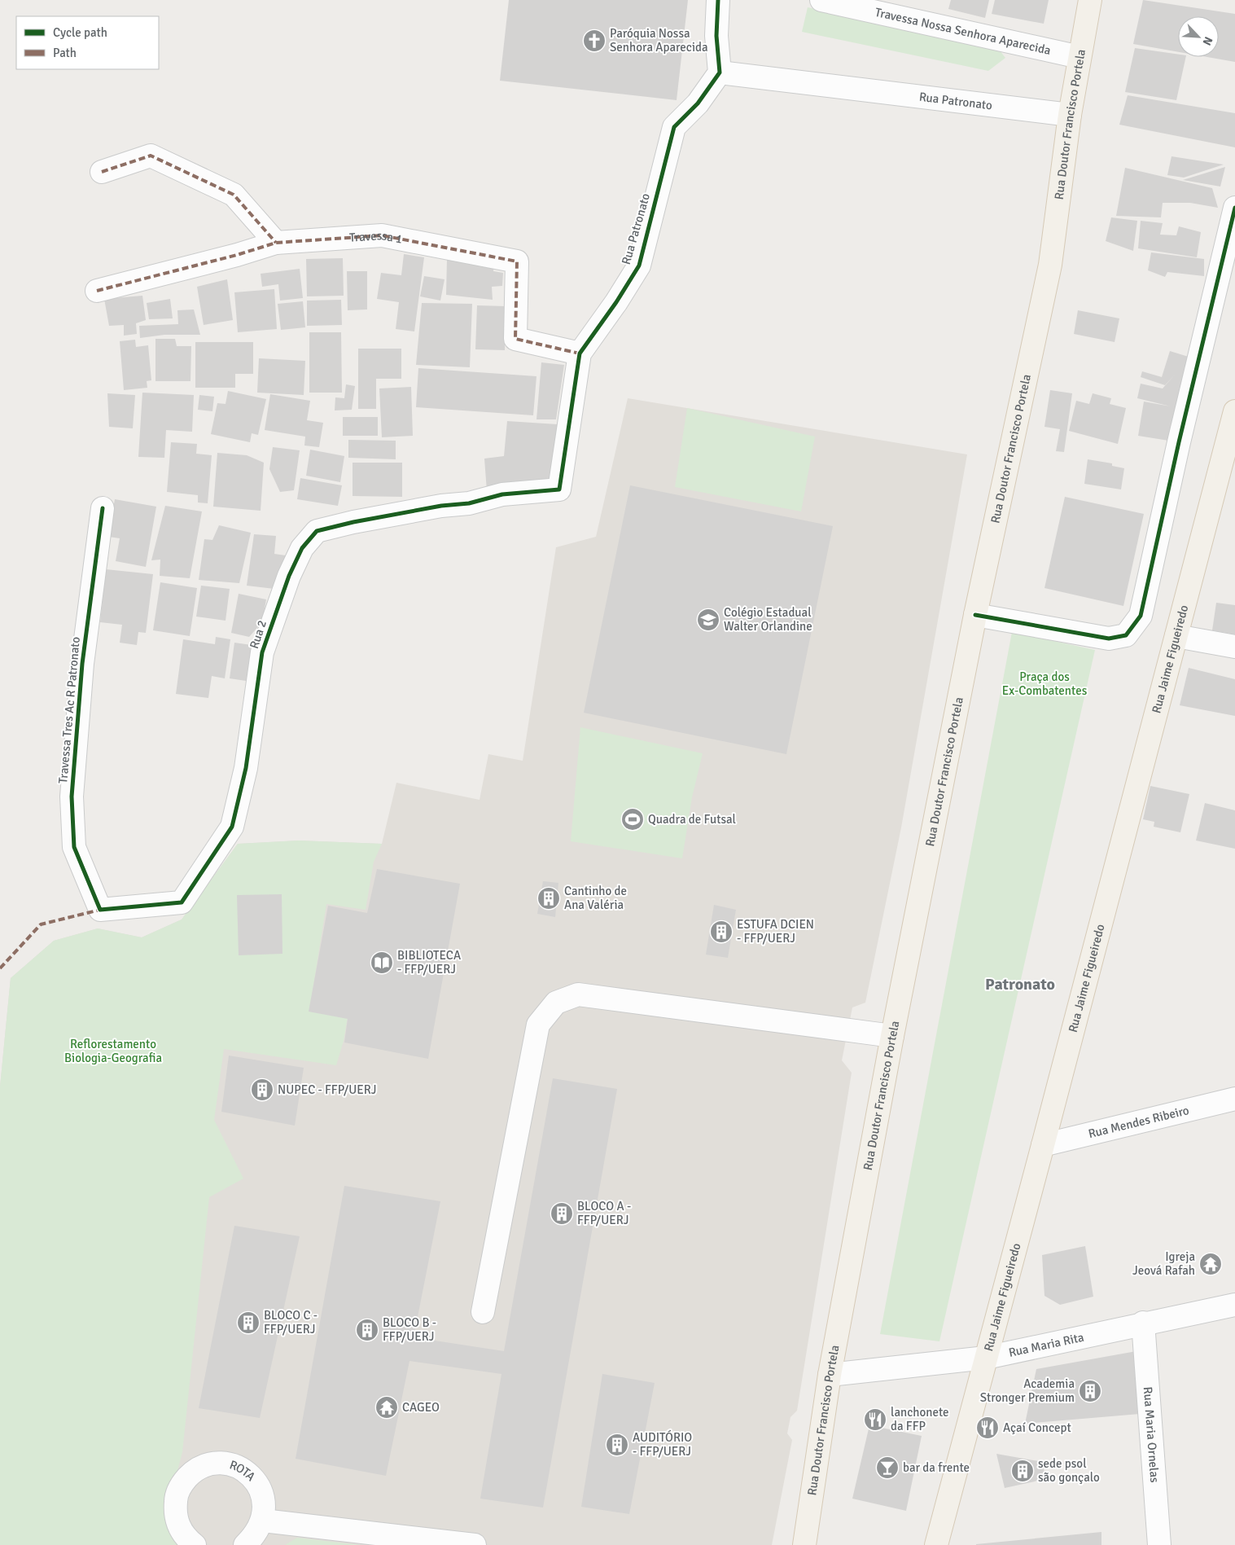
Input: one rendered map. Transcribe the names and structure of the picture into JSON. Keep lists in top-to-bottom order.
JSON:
{
  "streets": {
    "main road": ["Rua Doutor Francisco Portela", "Rua Jaime Figueiredo"],
    "street": [
      "Travessa Nossa Senhora Aparecida",
      "Rua Patronato",
      "Travessa 1",
      "Rua 2",
      "Travessa Tres Ac R Patronato",
      "Rua Mendes Ribeiro",
      "Rua Maria Rita",
      "Rua Maria Ornelas",
      "ROTA"
    ]
  },
  "crossings": [
    ["Travessa Nossa Senhora Aparecida", "Rua Doutor Francisco Portela"],
    ["Rua Patronato", "Rua Doutor Francisco Portela"],
    ["Rua Patronato", "Travessa 1"],
    ["Rua Patronato", "Rua 2"],
    ["Rua Doutor Francisco Portela", "Rua Maria Rita"],
    ["Rua 2", "Travessa Tres Ac R Patronato"],
    ["Rua Jaime Figueiredo", "Rua Mendes Ribeiro"],
    ["Rua Jaime Figueiredo", "Rua Maria Rita"],
    ["Rua Maria Rita", "Rua Maria Ornelas"]
  ],
  "districts": ["Patronato"],
  "parks": ["Praça dos Ex-Combatentes", "Reflorestamento Biologia-Geografia"],
  "places": {
    "church": ["Paróquia Nossa Senhora Aparecida"],
    "school or university": ["Colégio Estadual Walter Orlandine"],
    "sports": ["Quadra de Futsal"],
    "building": [
      "Cantinho de Ana Valéria",
      "ESTUFA DCIEN - FFP/UERJ",
      "NUPEC - FFP/UERJ",
      "BLOCO A - FFP/UERJ",
      "BLOCO C - FFP/UERJ",
      "BLOCO B - FFP/UERJ",
      "Academia Stronger Premium",
      "AUDITÓRIO - FFP/UERJ",
      "sede psol são gonçalo"
    ],
    "library": ["BIBLIOTECA - FFP/UERJ"],
    "temple": ["Igreja Jeová Rafah", "CAGEO"],
    "restaurant": ["lanchonete da FFP", "Açaí Concept"],
    "bar": ["bar da frente"]
  },
  "legend": ["Cycle path", "Path"],
  "north": "bottom right"
}
